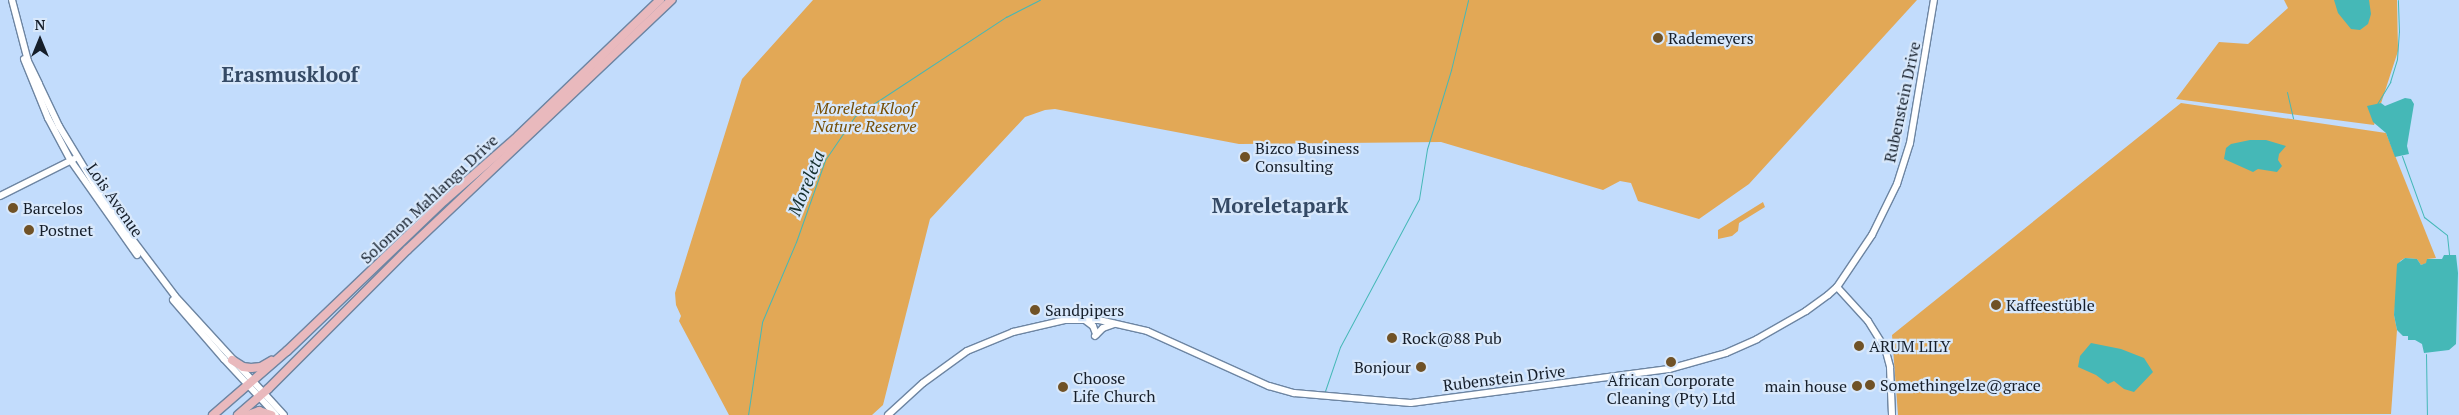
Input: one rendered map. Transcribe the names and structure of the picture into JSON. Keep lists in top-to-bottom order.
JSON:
{
  "streets": {
    "main road": ["Solomon Mahlangu Drive"],
    "street": ["Rubenstein Drive", "Lois Avenue"]
  },
  "crossings": [
    ["Solomon Mahlangu Drive", "Lois Avenue"]
  ],
  "districts": ["Erasmuskloof", "Moreletapark"],
  "water": ["Moreleta"],
  "parks": ["Moreleta Kloof Nature Reserve"],
  "places": [
    "Rademeyers",
    "Bizco Business Consulting",
    "Barcelos",
    "Postnet",
    "Kaffeestüble",
    "Sandpipers",
    "Rock@88 Pub",
    "ARUM LILY",
    "African Corporate Cleaning (Pty) Ltd",
    "Bonjour",
    "Somethingelze@grace",
    "main house",
    "Choose Life Church"
  ],
  "north": "top"
}
